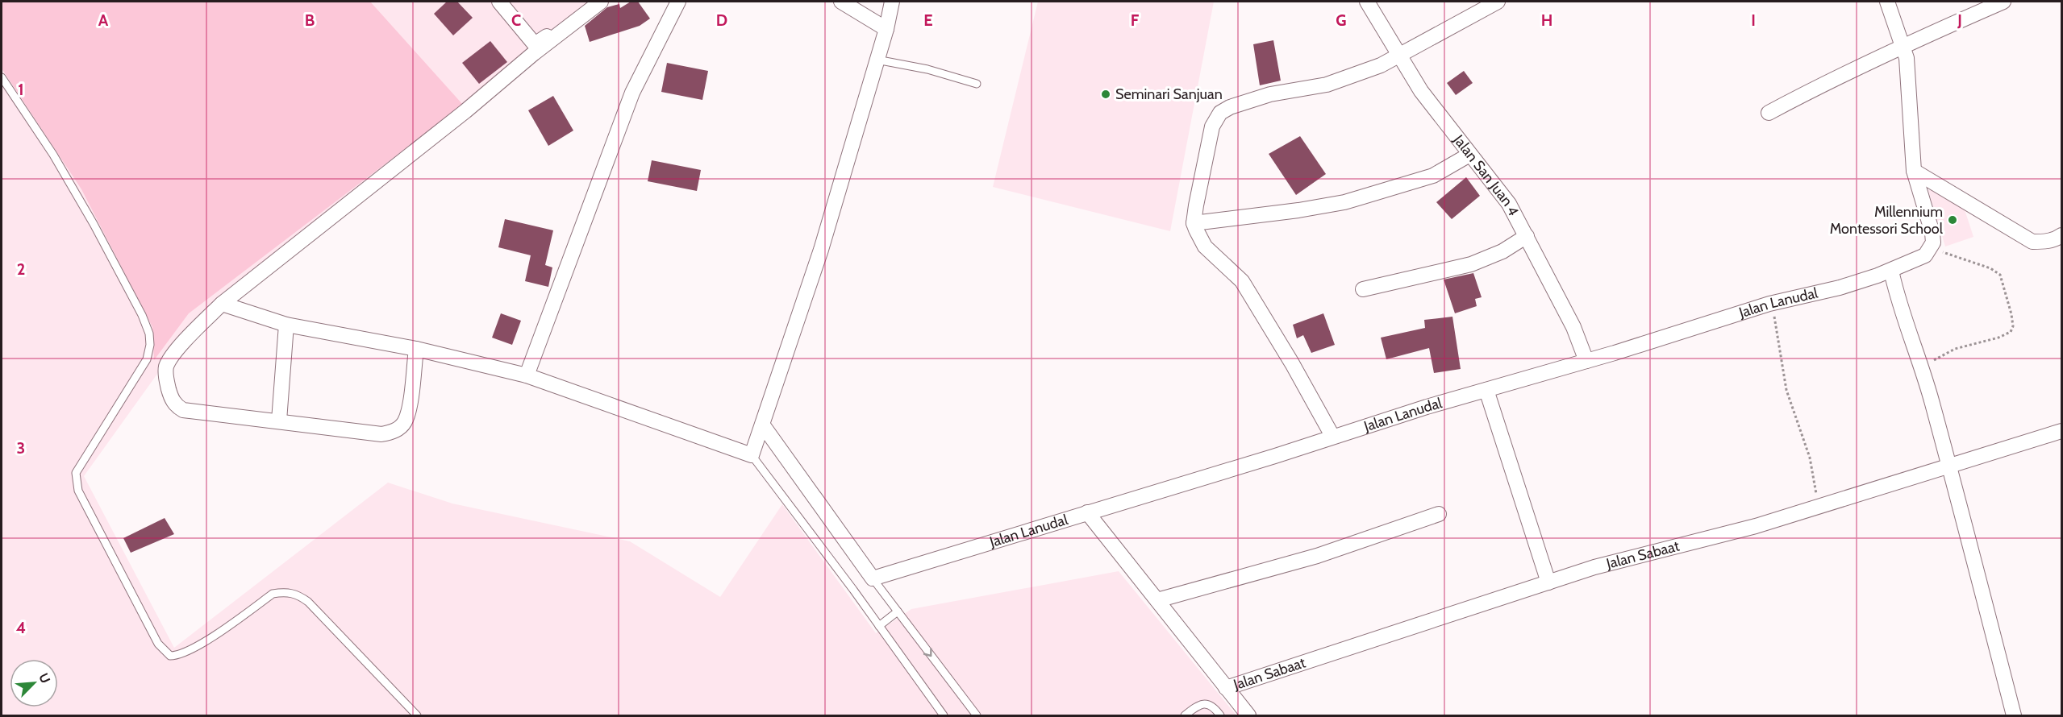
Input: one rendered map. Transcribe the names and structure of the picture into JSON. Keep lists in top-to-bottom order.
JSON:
{
  "streets": {
    "street": ["Jalan San Juan 4", "Jalan Lanudal", "Jalan Sabaat"]
  },
  "crossings": [
    ["Jalan San Juan 4", "Jalan Lanudal"]
  ],
  "places": ["Seminari Sanjuan", "Millennium Montessori School"],
  "north": "top right",
  "grid": {
    "columns": [
      "A",
      "B",
      "C",
      "D",
      "E",
      "F",
      "G",
      "H",
      "I",
      "J"
    ],
    "rows": [
      "1",
      "2",
      "3",
      "4"
    ]
  }
}
